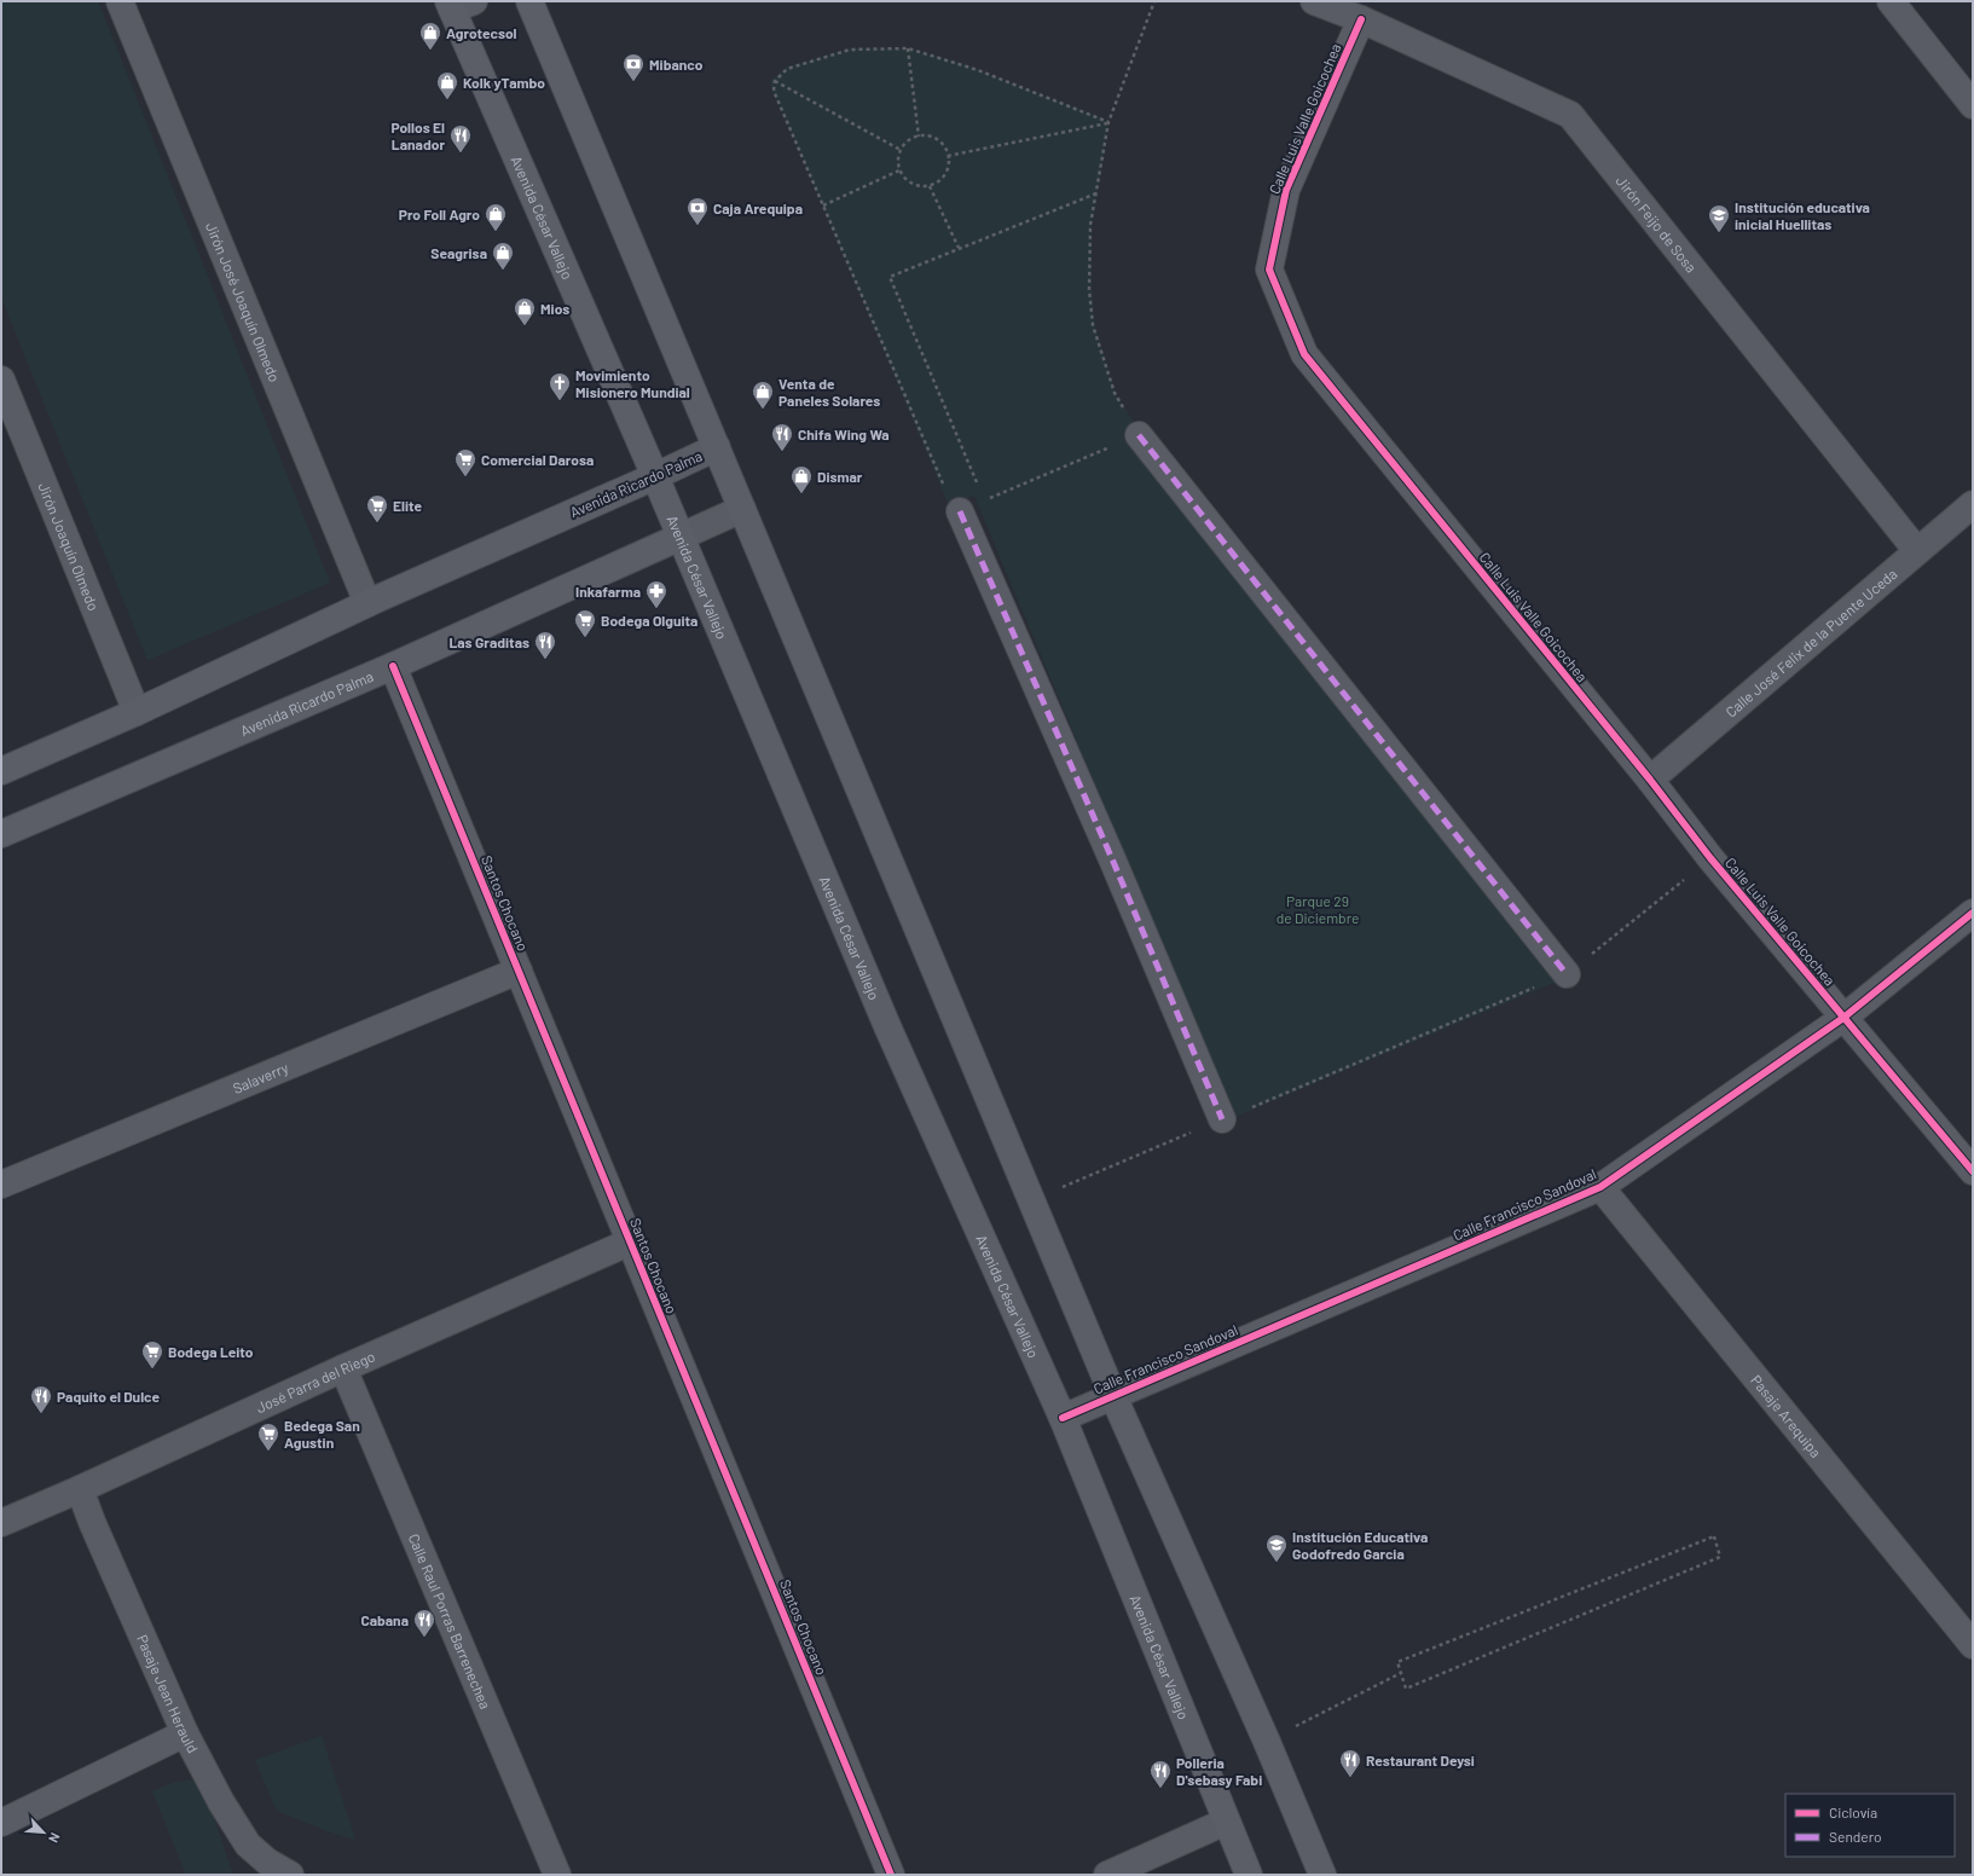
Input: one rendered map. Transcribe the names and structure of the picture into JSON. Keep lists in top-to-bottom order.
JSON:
{
  "streets": {
    "main road": ["Avenida César Vallejo", "Avenida Ricardo Palma"],
    "street": [
      "Calle Luis Valle Goicochea",
      "Jirón Feijo de Sosa",
      "Jirón José Joaquín Olmedo",
      "Jirón Joaquín Olmedo",
      "Calle José Felix de la Puente Uceda",
      "Santos Chocano",
      "Salaverry",
      "Calle Francisco Sandoval",
      "José Parra del Riego",
      "Pasaje Arequipa",
      "Calle Raul Porras Barrenechea",
      "Pasaje Jean Herauld"
    ]
  },
  "crossings": [
    ["Calle Luis Valle Goicochea", "Jirón Feijo de Sosa"],
    ["Calle Luis Valle Goicochea", "Calle José Felix de la Puente Uceda"],
    ["Calle Luis Valle Goicochea", "Calle Francisco Sandoval"],
    ["Avenida César Vallejo", "Avenida Ricardo Palma"],
    ["Avenida César Vallejo", "Calle Francisco Sandoval"],
    ["Jirón Feijo de Sosa", "Calle José Felix de la Puente Uceda"],
    ["Jirón José Joaquín Olmedo", "Avenida Ricardo Palma"],
    ["Avenida Ricardo Palma", "Jirón Joaquín Olmedo"],
    ["Avenida Ricardo Palma", "Santos Chocano"],
    ["Santos Chocano", "Salaverry"],
    ["Santos Chocano", "José Parra del Riego"],
    ["Calle Francisco Sandoval", "Pasaje Arequipa"],
    ["José Parra del Riego", "Calle Raul Porras Barrenechea"],
    ["José Parra del Riego", "Pasaje Jean Herauld"]
  ],
  "parks": ["Parque 29 de Diciembre"],
  "places": {
    "shop": [
      "Agrotecsol",
      "Kolk yTambo",
      "Pro Foll Agro",
      "Seagrisa",
      "Mios",
      "Venta de Paneles Solares",
      "Dismar"
    ],
    "bank": ["Mibanco", "Caja Arequipa"],
    "restaurant": [
      "Pollos El Lanador",
      "Chifa Wing Wa",
      "Las Graditas",
      "Paquito el Dulce",
      "Cabana",
      "Restaurant Deysi",
      "Polleria D'sebasy Fabi"
    ],
    "school or university": ["Institución educativa inicial Huellitas", "Institución Educativa Godofredo Garcia"],
    "church": ["Movimiento Misionero Mundial"],
    "supermarket": [
      "Comercial Darosa",
      "Elite",
      "Bodega Olguita",
      "Bodega Leito",
      "Bedega San Agustin"
    ],
    "pharmacy": ["Inkafarma"]
  },
  "legend": ["Ciclovía", "Sendero"],
  "north": "bottom right"
}
